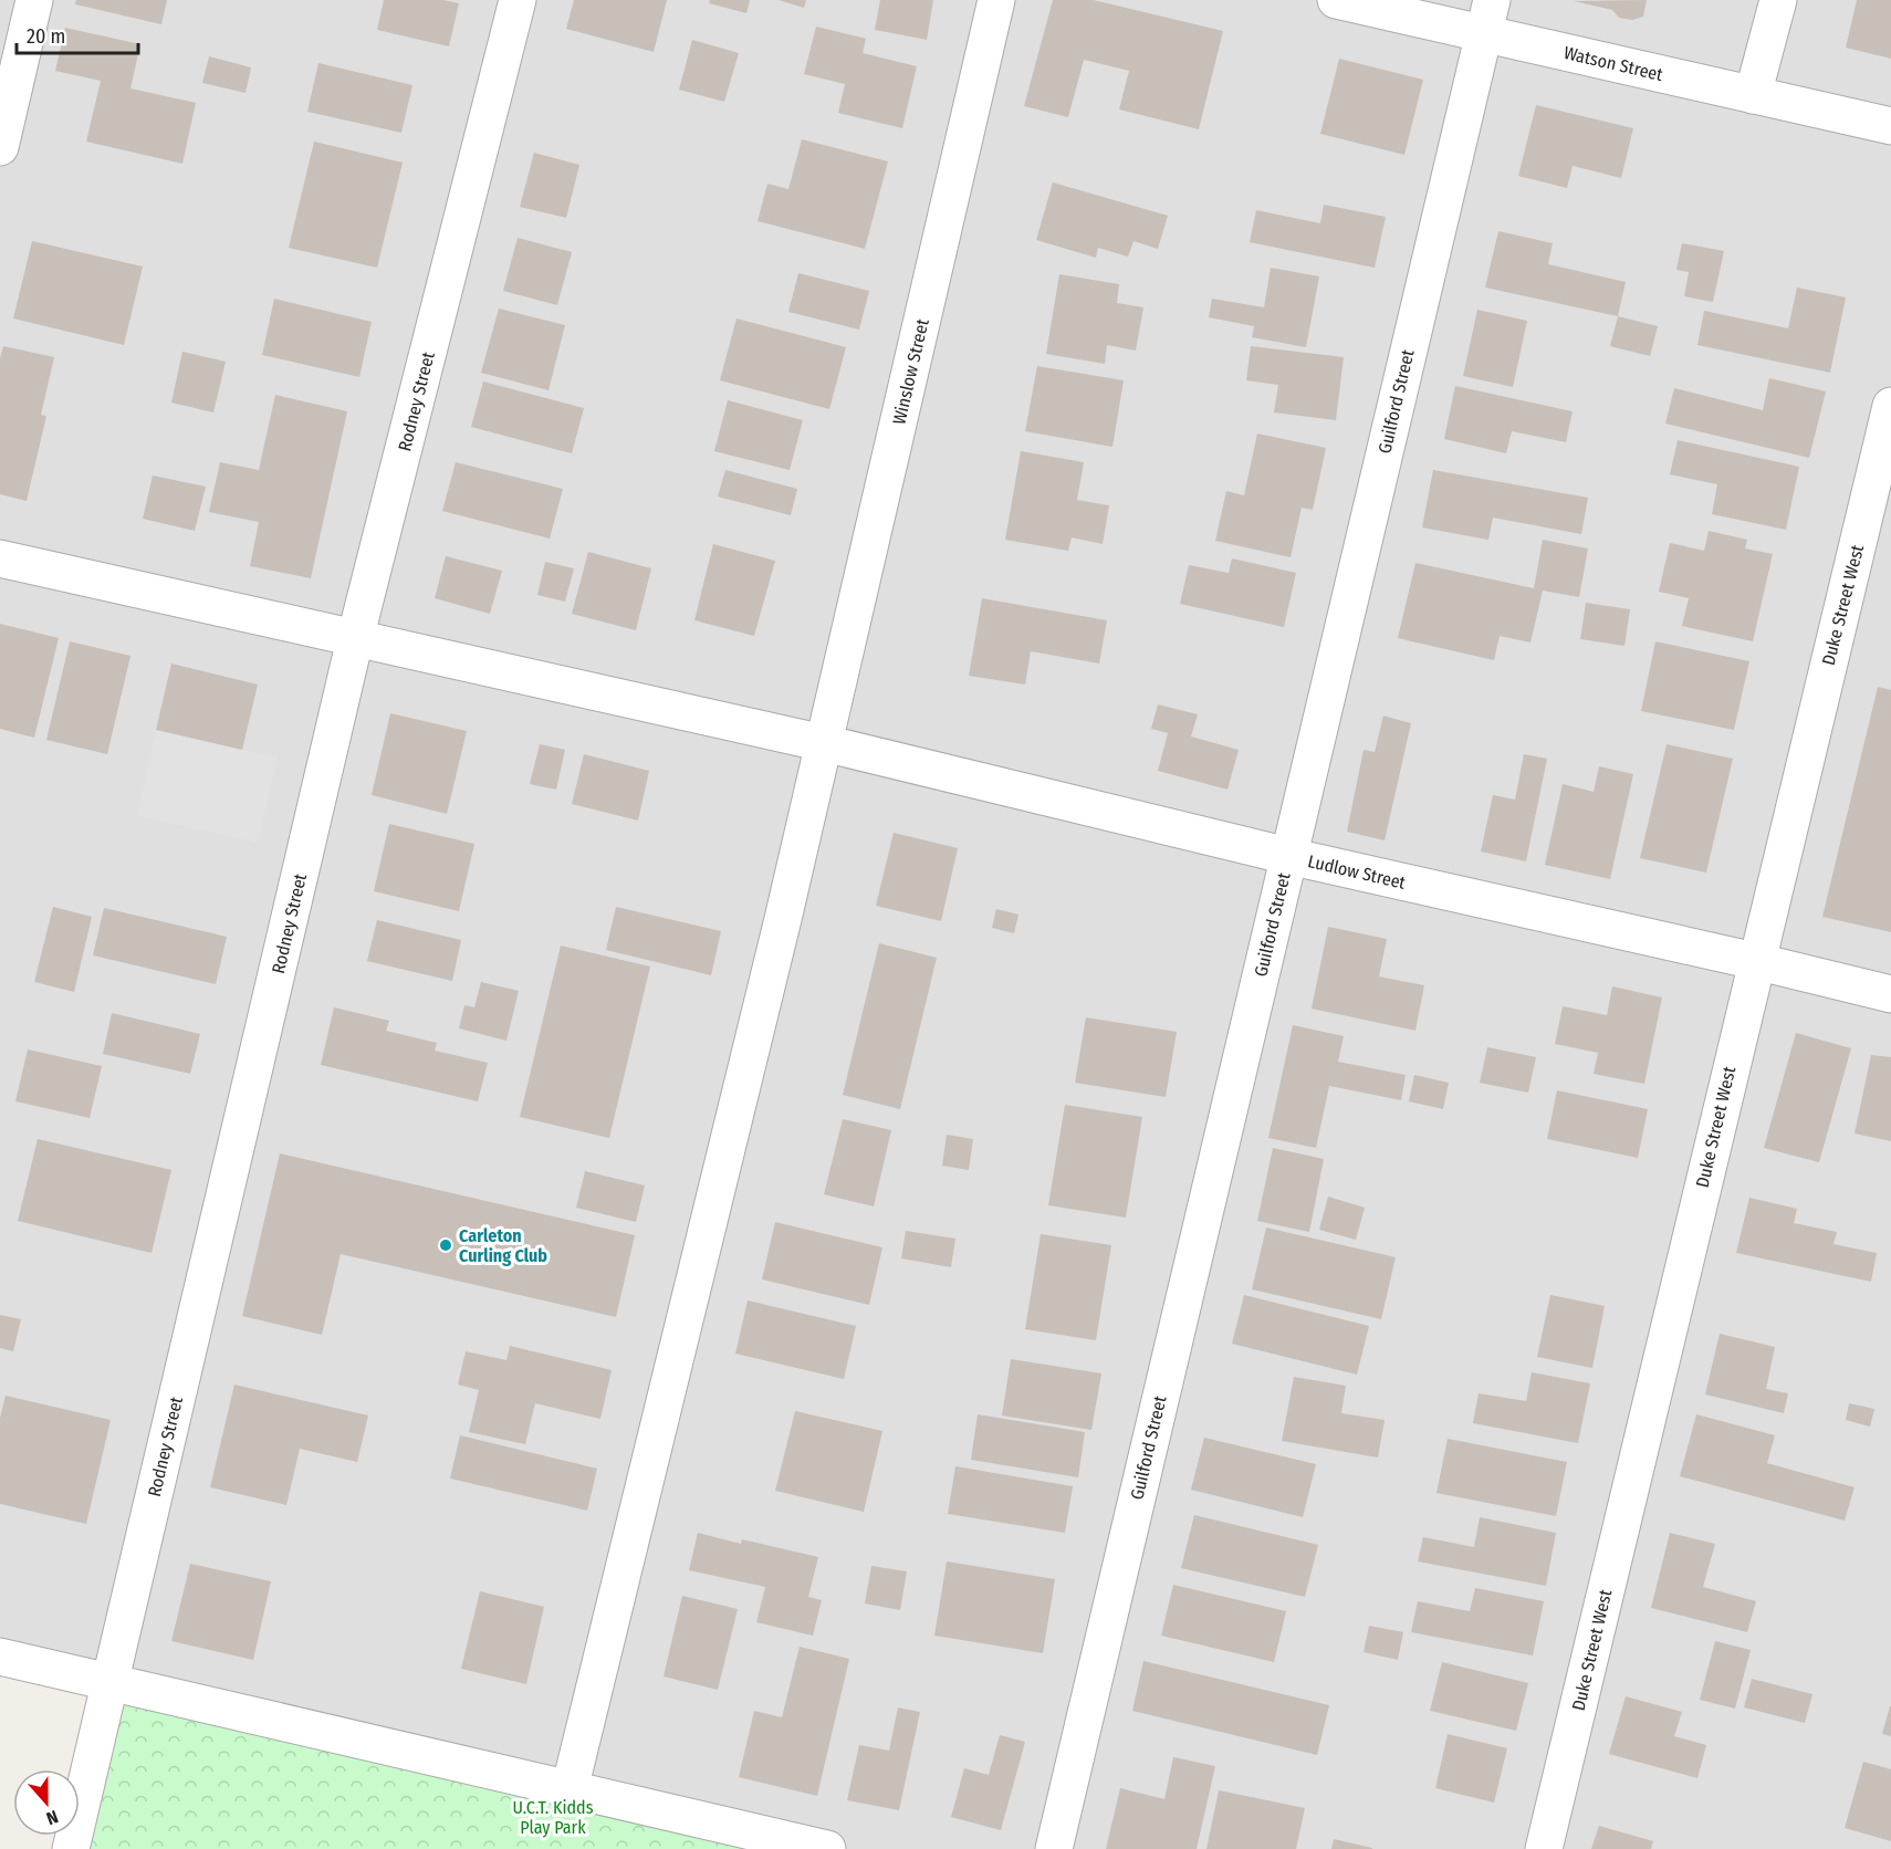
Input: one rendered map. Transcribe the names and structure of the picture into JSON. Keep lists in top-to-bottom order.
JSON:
{
  "streets": {
    "street": [
      "Watson Street",
      "Winslow Street",
      "Rodney Street",
      "Guilford Street",
      "Duke Street West",
      "Ludlow Street"
    ]
  },
  "crossings": [
    ["Watson Street", "Guilford Street"],
    ["Winslow Street", "Ludlow Street"],
    ["Rodney Street", "Ludlow Street"],
    ["Guilford Street", "Ludlow Street"],
    ["Duke Street West", "Ludlow Street"]
  ],
  "parks": ["U.C.T. Kidds Play Park"],
  "places": ["Carleton Curling Club"],
  "scale_bar": "20 m",
  "north": "bottom"
}
